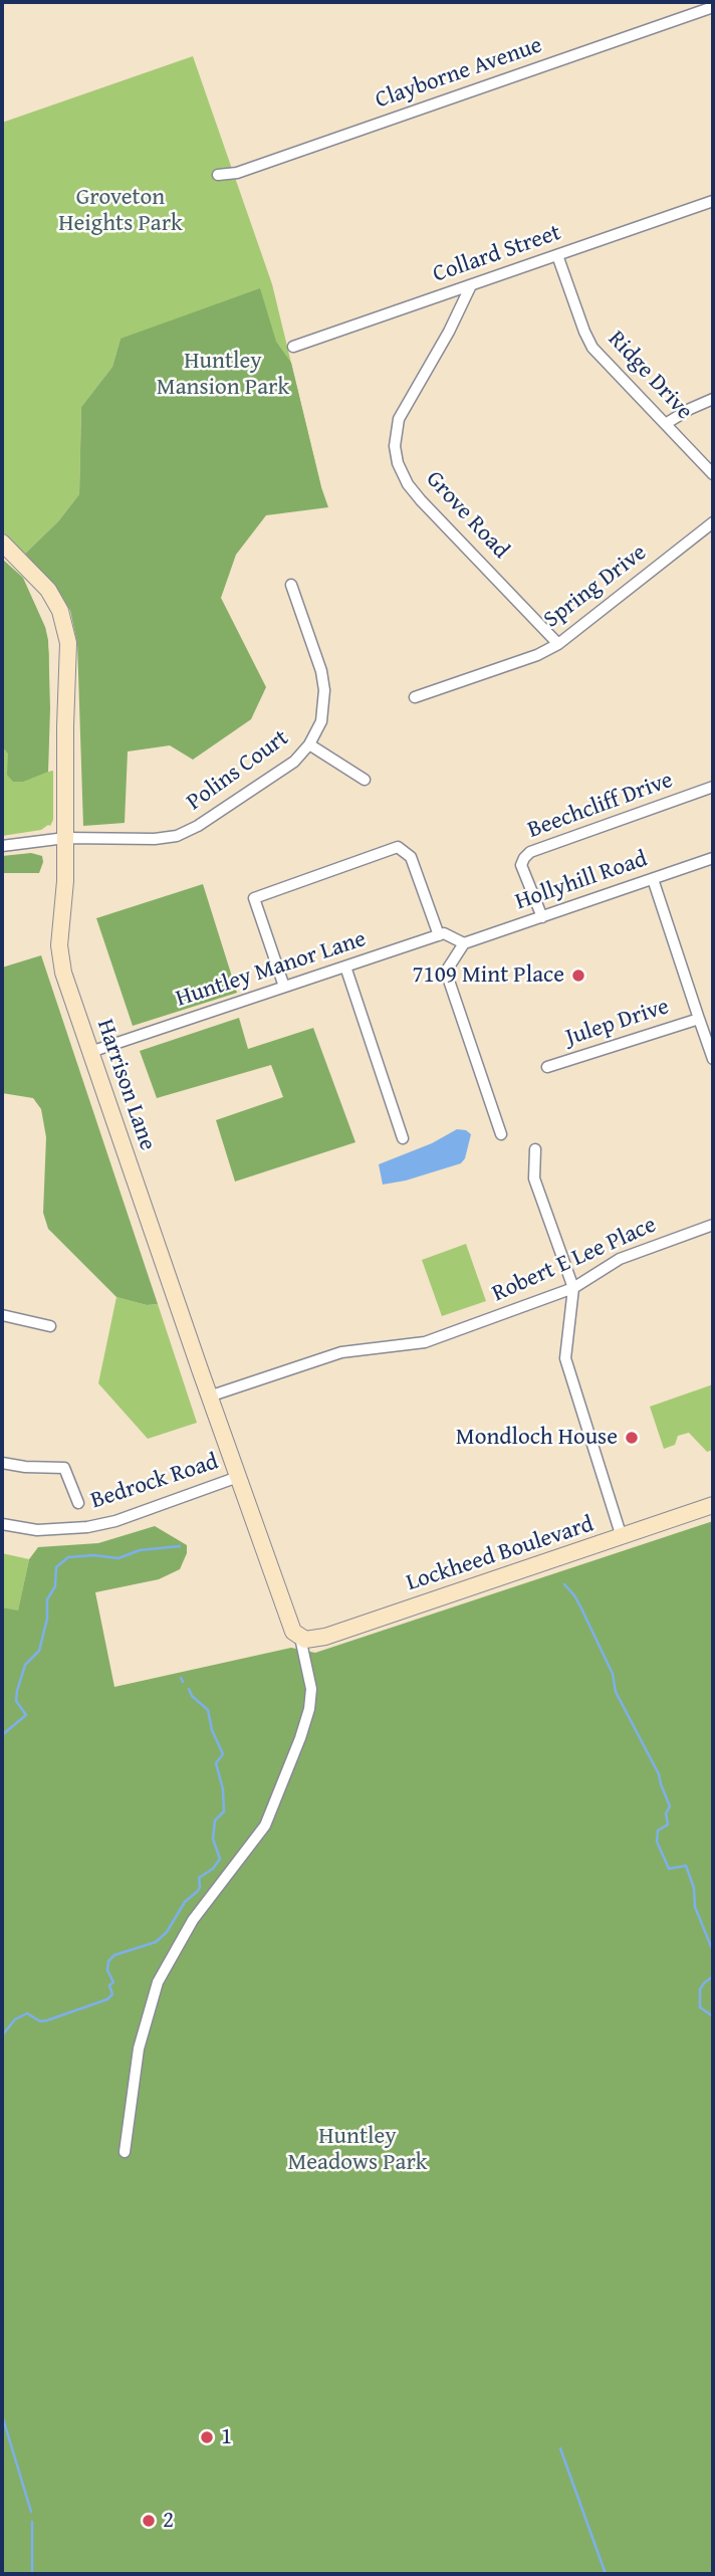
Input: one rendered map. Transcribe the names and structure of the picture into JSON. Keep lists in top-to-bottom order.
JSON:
{
  "streets": {
    "street": [
      "Clayborne Avenue",
      "Collard Street",
      "Ridge Drive",
      "Grove Road",
      "Spring Drive",
      "Polins Court",
      "Beechcliff Drive",
      "Hollyhill Road",
      "Huntley Manor Lane",
      "Julep Drive",
      "Harrison Lane",
      "Robert E Lee Place",
      "Bedrock Road",
      "Lockheed Boulevard"
    ]
  },
  "crossings": [
    ["Collard Street", "Ridge Drive"],
    ["Collard Street", "Grove Road"],
    ["Grove Road", "Spring Drive"],
    ["Polins Court", "Harrison Lane"],
    ["Beechcliff Drive", "Hollyhill Road"],
    ["Huntley Manor Lane", "Harrison Lane"],
    ["Harrison Lane", "Robert E Lee Place"],
    ["Harrison Lane", "Bedrock Road"],
    ["Harrison Lane", "Lockheed Boulevard"]
  ],
  "parks": ["Groveton Heights Park", "Huntley Mansion Park", "Huntley Meadows Park"],
  "places": [
    "7109 Mint Place",
    "Mondloch House",
    "1",
    "2"
  ]
}
